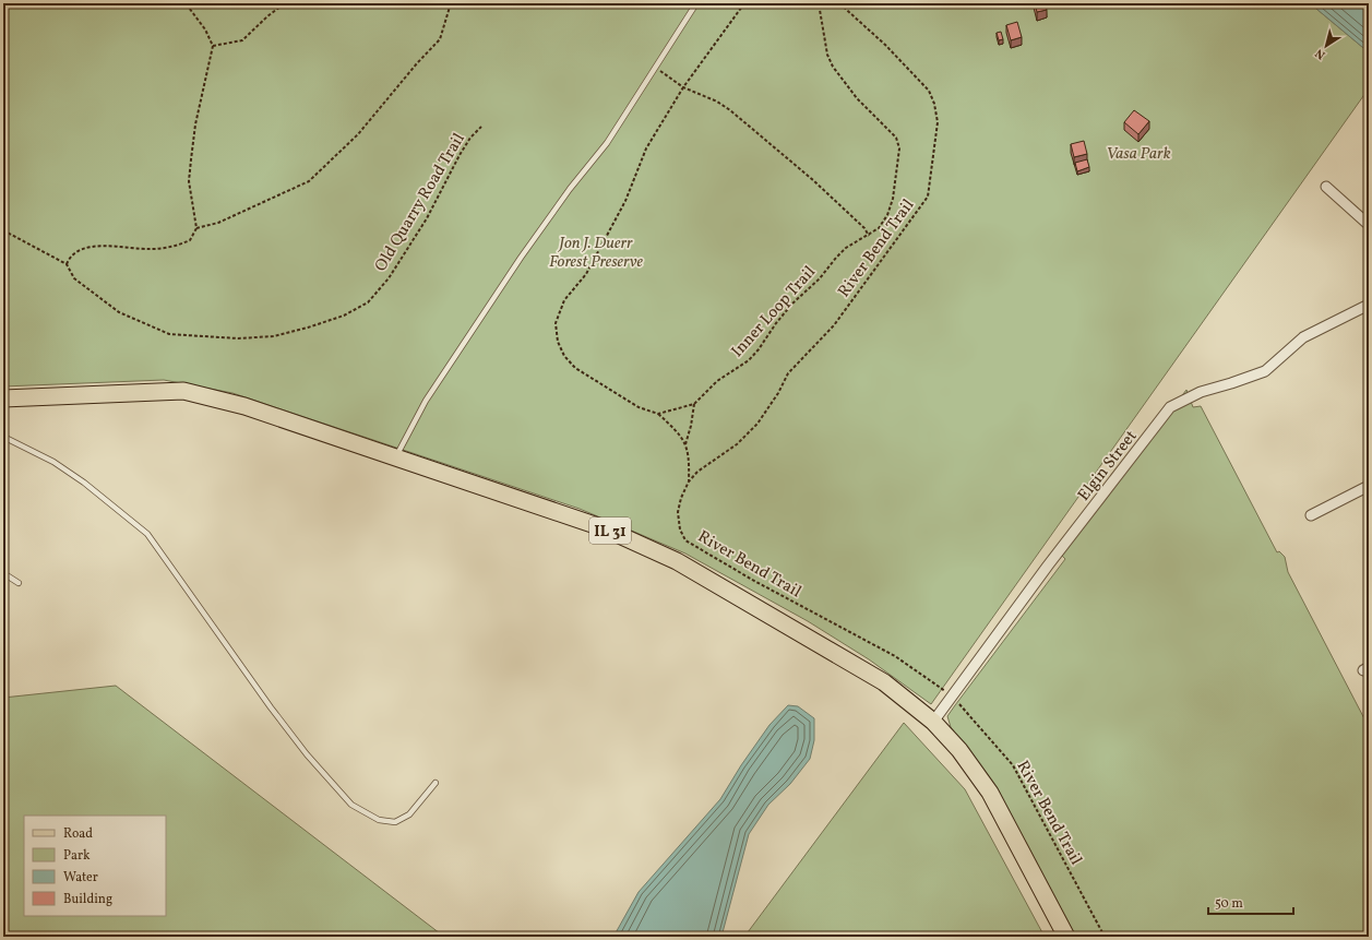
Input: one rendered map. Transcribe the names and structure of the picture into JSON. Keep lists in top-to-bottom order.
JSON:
{
  "streets": {
    "main road": ["IL 31"],
    "street": ["Elgin Street"],
    "path": ["Old Quarry Road Trail", "River Bend Trail", "Inner Loop Trail"]
  },
  "crossings": [
    ["River Bend Trail", "Elgin Street"],
    ["Elgin Street", "IL 31"]
  ],
  "parks": ["Vasa Park", "Jon J. Duerr Forest Preserve"],
  "legend": [
    "Road",
    "Park",
    "Water",
    "Building"
  ],
  "scale_bar": "50 m",
  "north": "bottom left"
}
